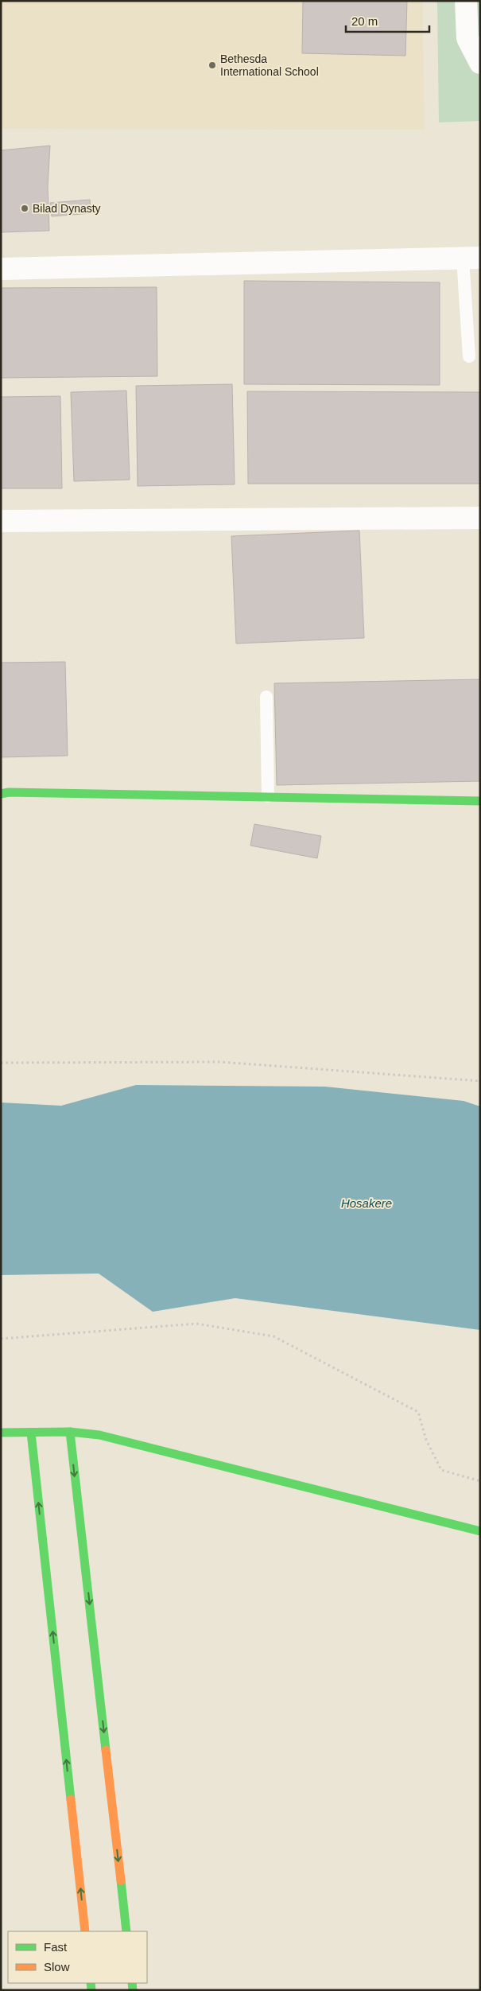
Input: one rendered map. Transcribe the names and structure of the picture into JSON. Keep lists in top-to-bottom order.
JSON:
{
  "water": ["Hosakere"],
  "places": ["Bethesda International School", "Bilad Dynasty"],
  "legend": ["Fast", "Slow"],
  "scale_bar": "20 m"
}
